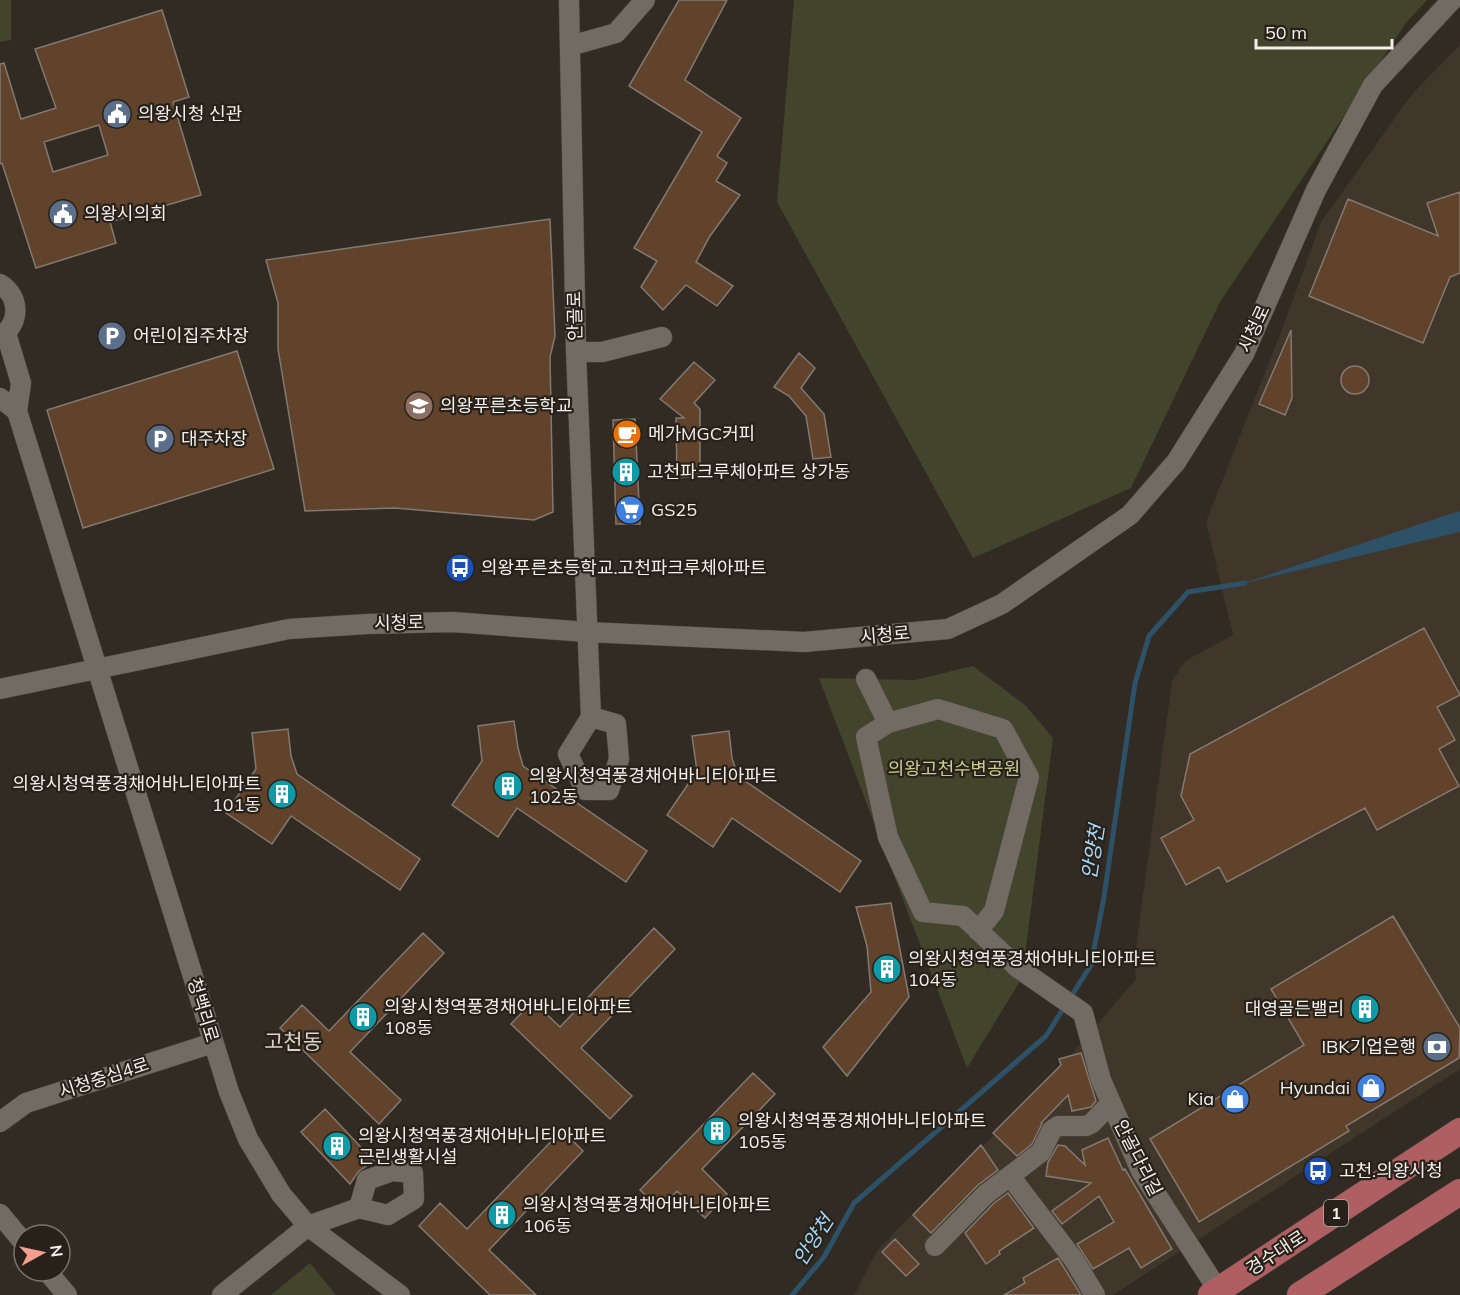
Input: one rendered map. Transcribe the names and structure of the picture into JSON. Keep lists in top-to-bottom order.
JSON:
{
  "streets": {
    "main road": ["1", "경수대로"],
    "street": [
      "안골로",
      "시청로",
      "청백리로",
      "시청중심4로",
      "안골다리길"
    ]
  },
  "crossings": [
    ["안골로", "시청로"],
    ["시청로", "청백리로"],
    ["청백리로", "시청중심4로"],
    ["안골다리길", "경수대로"]
  ],
  "districts": ["고천동"],
  "water": ["안양천"],
  "parks": ["의왕고천수변공원"],
  "places": {
    "public building": ["의왕시청 신관", "의왕시의회"],
    "parking": ["어린이집주차장", "대주차장"],
    "school or university": ["의왕푸른초등학교"],
    "cafe": ["메가MGC커피"],
    "building": [
      "고천파크루체아파트 상가동",
      "의왕시청역풍경채어바니티아파트 102동",
      "의왕시청역풍경채어바니티아파트 101동",
      "의왕시청역풍경채어바니티아파트 104동",
      "대영골든밸리",
      "의왕시청역풍경채어바니티아파트 108동",
      "의왕시청역풍경채어바니티아파트 105동",
      "의왕시청역풍경채어바니티아파트 근린생활시설",
      "의왕시청역풍경채어바니티아파트 106동"
    ],
    "supermarket": ["GS25"],
    "bus stop": ["의왕푸른초등학교.고천파크루체아파트", "고천.의왕시청"],
    "bank": ["IBK기업은행"],
    "shop": ["Hyundai", "Kia"]
  },
  "scale_bar": "50 m",
  "north": "right"
}
